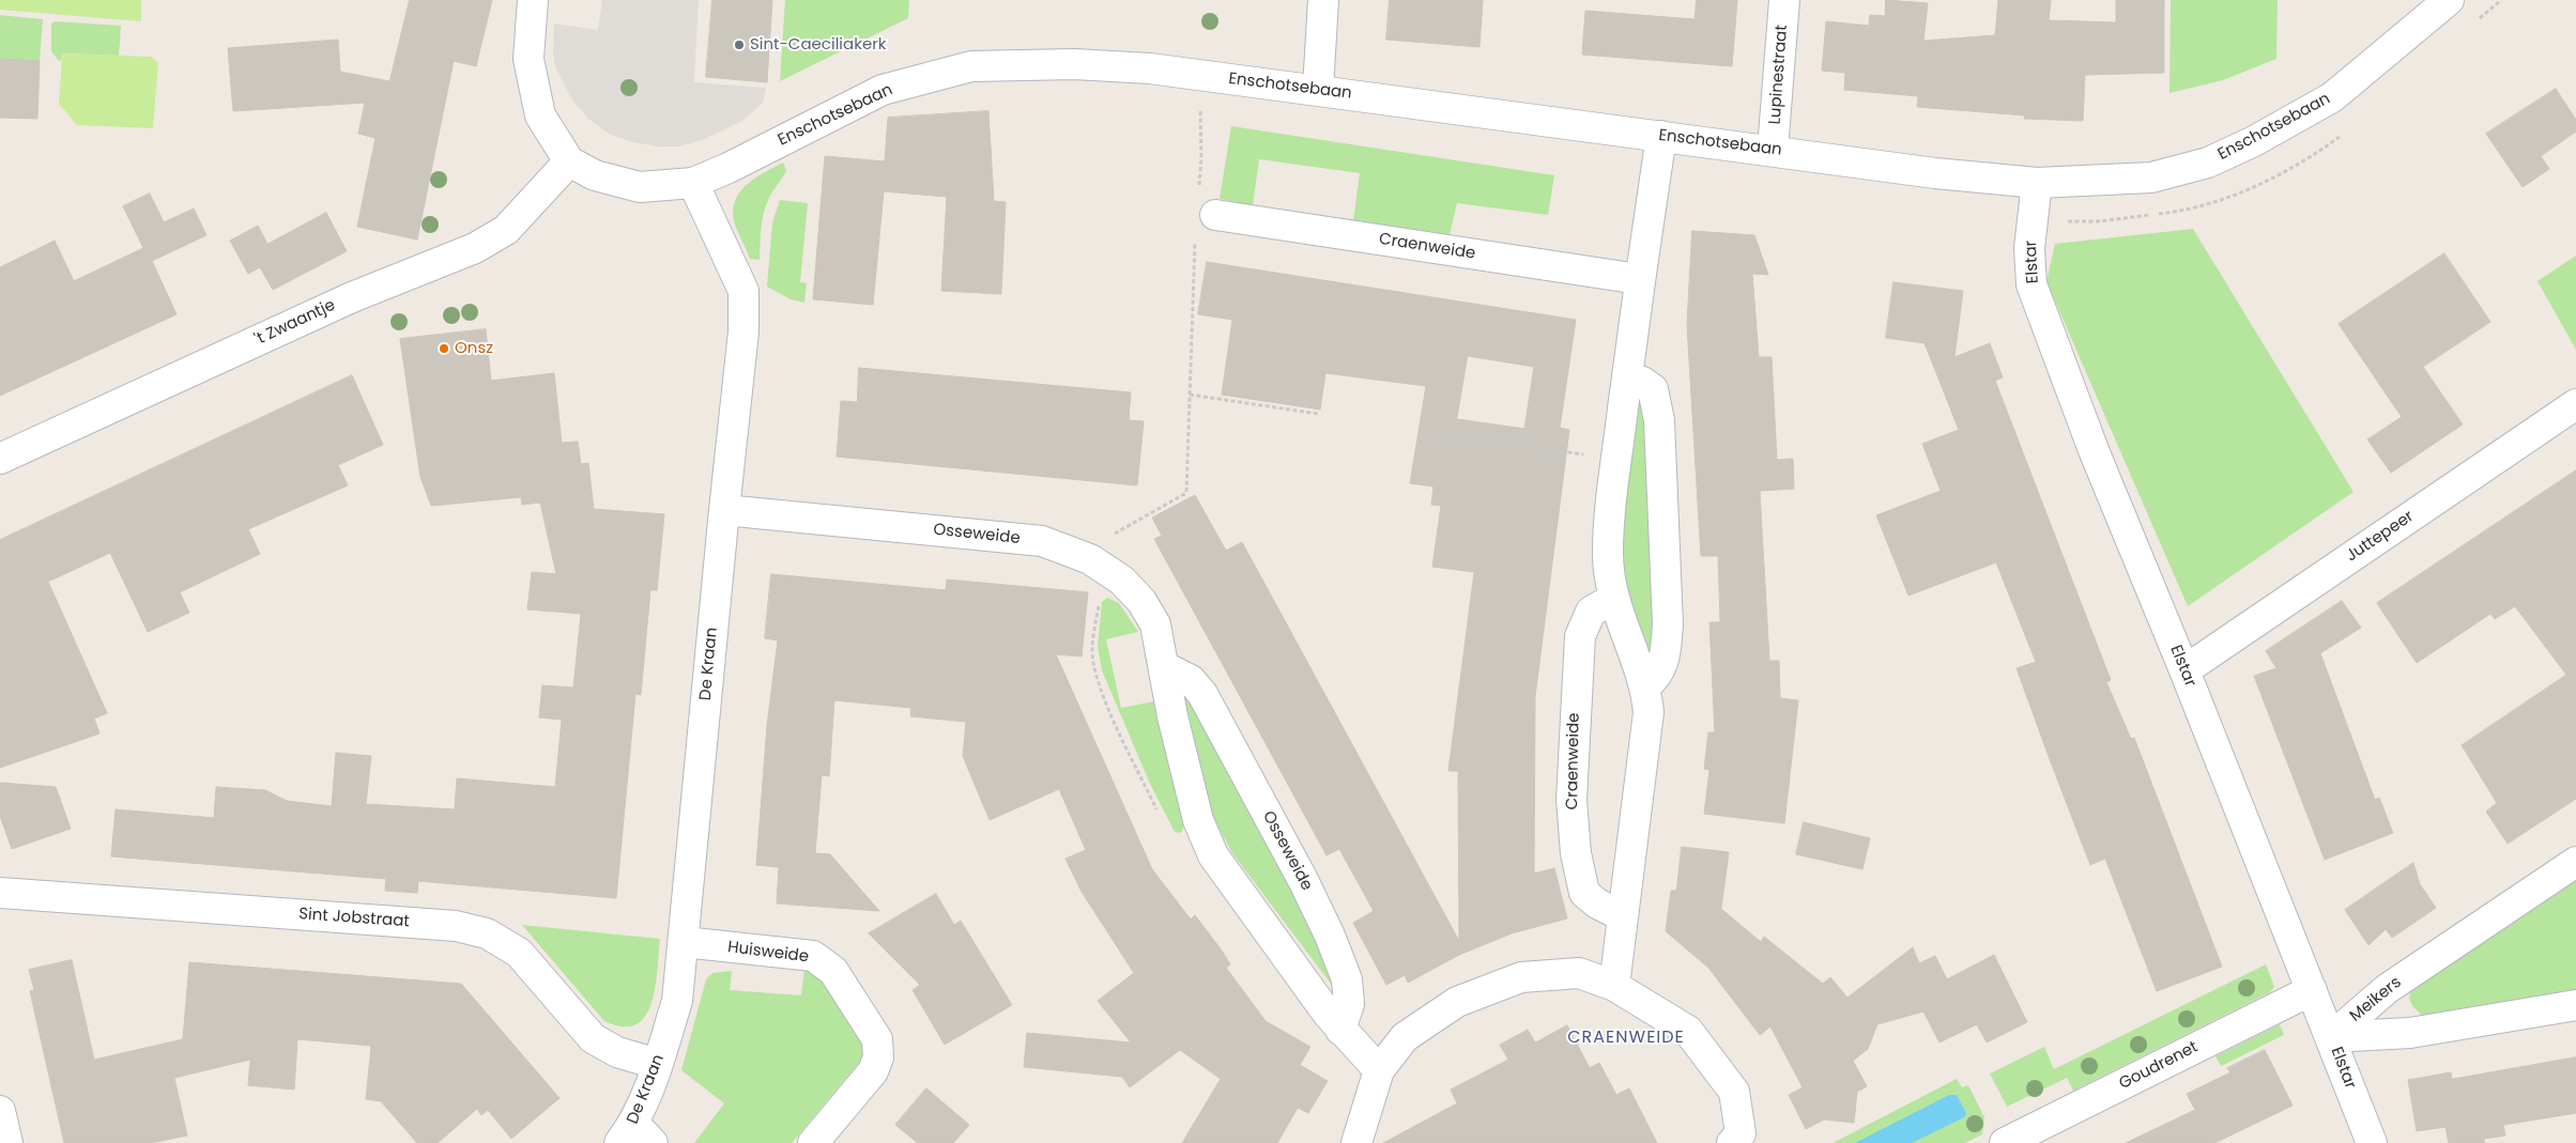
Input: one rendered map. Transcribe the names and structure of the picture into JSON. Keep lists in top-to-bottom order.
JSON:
{
  "streets": {
    "street": [
      "Lupinestraat",
      "Enschotsebaan",
      "Craenweide",
      "Elstar",
      "'t Zwaantje",
      "Osseweide",
      "Juttepeer",
      "De Kraan",
      "Sint Jobstraat",
      "Huisweide",
      "Meikers",
      "Goudrenet"
    ]
  },
  "crossings": [
    ["Lupinestraat", "Enschotsebaan"],
    ["Enschotsebaan", "Elstar"],
    ["Enschotsebaan", "'t Zwaantje"],
    ["Enschotsebaan", "De Kraan"],
    ["Elstar", "Juttepeer"],
    ["Elstar", "Meikers"],
    ["Elstar", "Goudrenet"],
    ["Osseweide", "De Kraan"],
    ["De Kraan", "Sint Jobstraat"],
    ["De Kraan", "Huisweide"]
  ],
  "districts": ["CRAENWEIDE"],
  "places": ["Sint-Caeciliakerk", "Onsz"]
}
